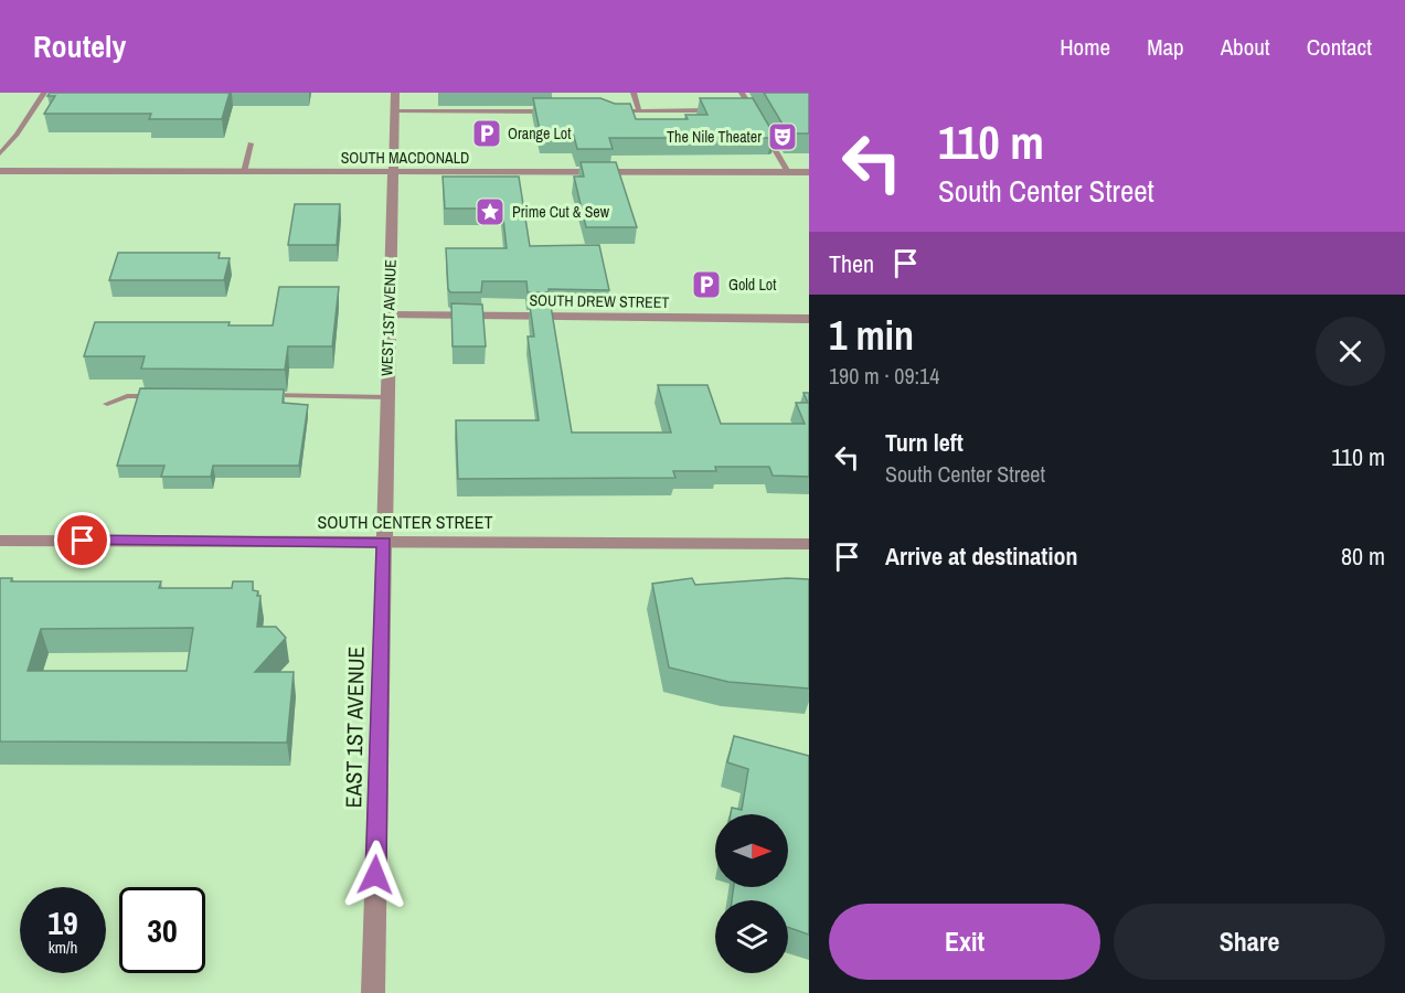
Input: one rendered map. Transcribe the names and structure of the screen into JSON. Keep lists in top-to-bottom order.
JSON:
{
  "streets": {
    "street": [
      "SOUTH MACDONALD",
      "SOUTH DREW STREET",
      "WEST 1ST AVENUE",
      "SOUTH CENTER STREET",
      "EAST 1ST AVENUE"
    ]
  },
  "crossings": [
    ["SOUTH MACDONALD", "WEST 1ST AVENUE"],
    ["SOUTH DREW STREET", "WEST 1ST AVENUE"],
    ["WEST 1ST AVENUE", "SOUTH CENTER STREET"],
    ["WEST 1ST AVENUE", "EAST 1ST AVENUE"],
    ["SOUTH CENTER STREET", "EAST 1ST AVENUE"]
  ],
  "places": {
    "parking": ["Orange Lot", "Gold Lot"],
    "theatre": ["The Nile Theater"],
    "place": ["Prime Cut & Sew"]
  },
  "north": "right",
  "page": {
    "header": "Routely",
    "nav": [
      "Home",
      "Map",
      "About",
      "Contact"
    ],
    "turn": ["110 m", "South Center Street"],
    "then": "Then",
    "heading": ["1 min", "190 m · 09:14"],
    "list": [
      {
        "name": "Turn left",
        "note": "South Center Street",
        "value": "110 m"
      },
      {
        "name": "Arrive at destination",
        "value": "80 m"
      }
    ],
    "speed": "19 km/h",
    "limit": "30",
    "buttons": ["Exit", "Share"]
  }
}
